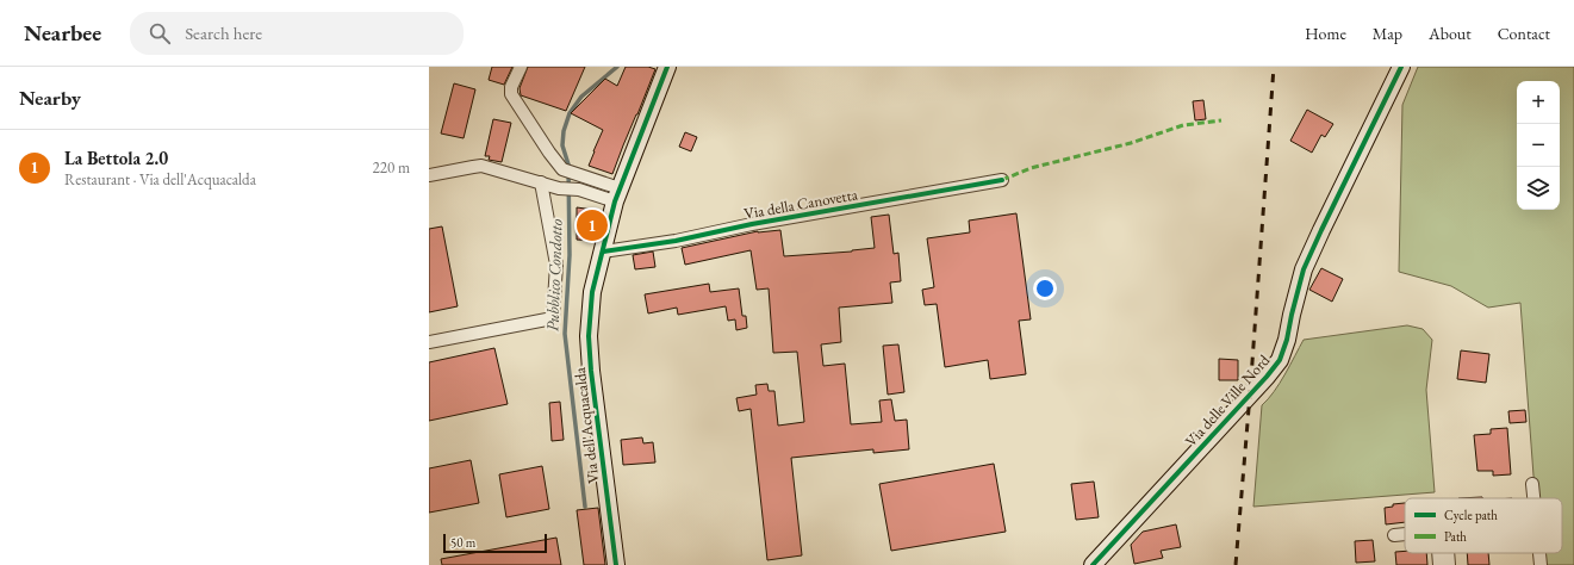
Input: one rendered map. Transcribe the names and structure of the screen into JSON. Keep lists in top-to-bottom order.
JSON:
{
  "streets": {
    "street": ["Via della Canovetta", "Via delle Ville Nord", "Via dell'Acquacalda"]
  },
  "crossings": [
    ["Via della Canovetta", "Via dell'Acquacalda"]
  ],
  "water": ["Pubblico Condotto"],
  "legend": ["Cycle path", "Path"],
  "scale_bar": "50 m",
  "page": {
    "header": "Nearbee",
    "search": "Search here",
    "nav": [
      "Home",
      "Map",
      "About",
      "Contact"
    ],
    "heading": "Nearby",
    "map_buttons": ["+", "−"],
    "list": [
      {
        "mark": "1",
        "name": "La Bettola 2.0",
        "note": "Restaurant · Via dell'Acquacalda",
        "value": "220 m"
      }
    ],
    "pins": "1",
    "scale": "50 m"
  }
}
